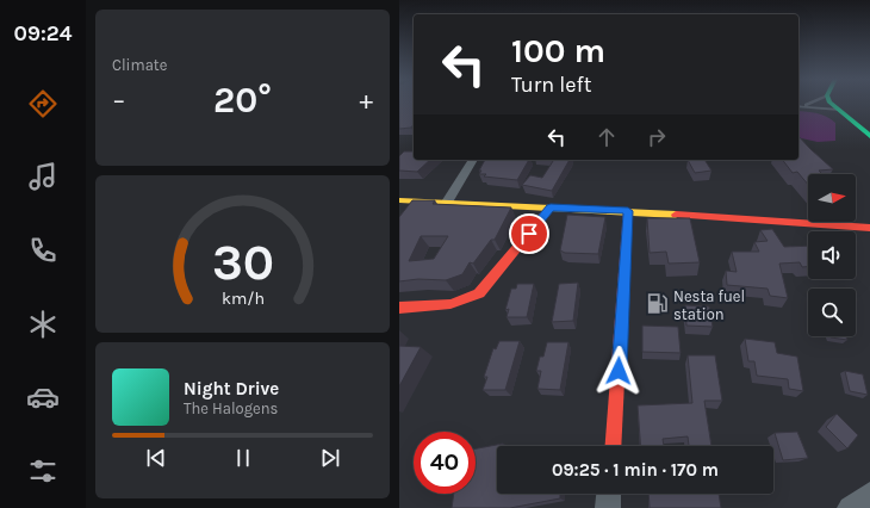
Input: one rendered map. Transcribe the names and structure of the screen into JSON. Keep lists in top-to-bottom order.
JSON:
{
  "places": {
    "fuel station": ["Nesta fuel station"]
  },
  "north": "right",
  "page": {
    "tabs": "09:24",
    "tile": "Climate",
    "turn": ["100 m", "Turn left"],
    "heat": ["−", "20°", "+"],
    "song": ["Night Drive", "The Halogens"],
    "limit": "40",
    "trip": "09:25 · 1 min · 170 m",
    "gauge": ["30", "km/h"]
  }
}
